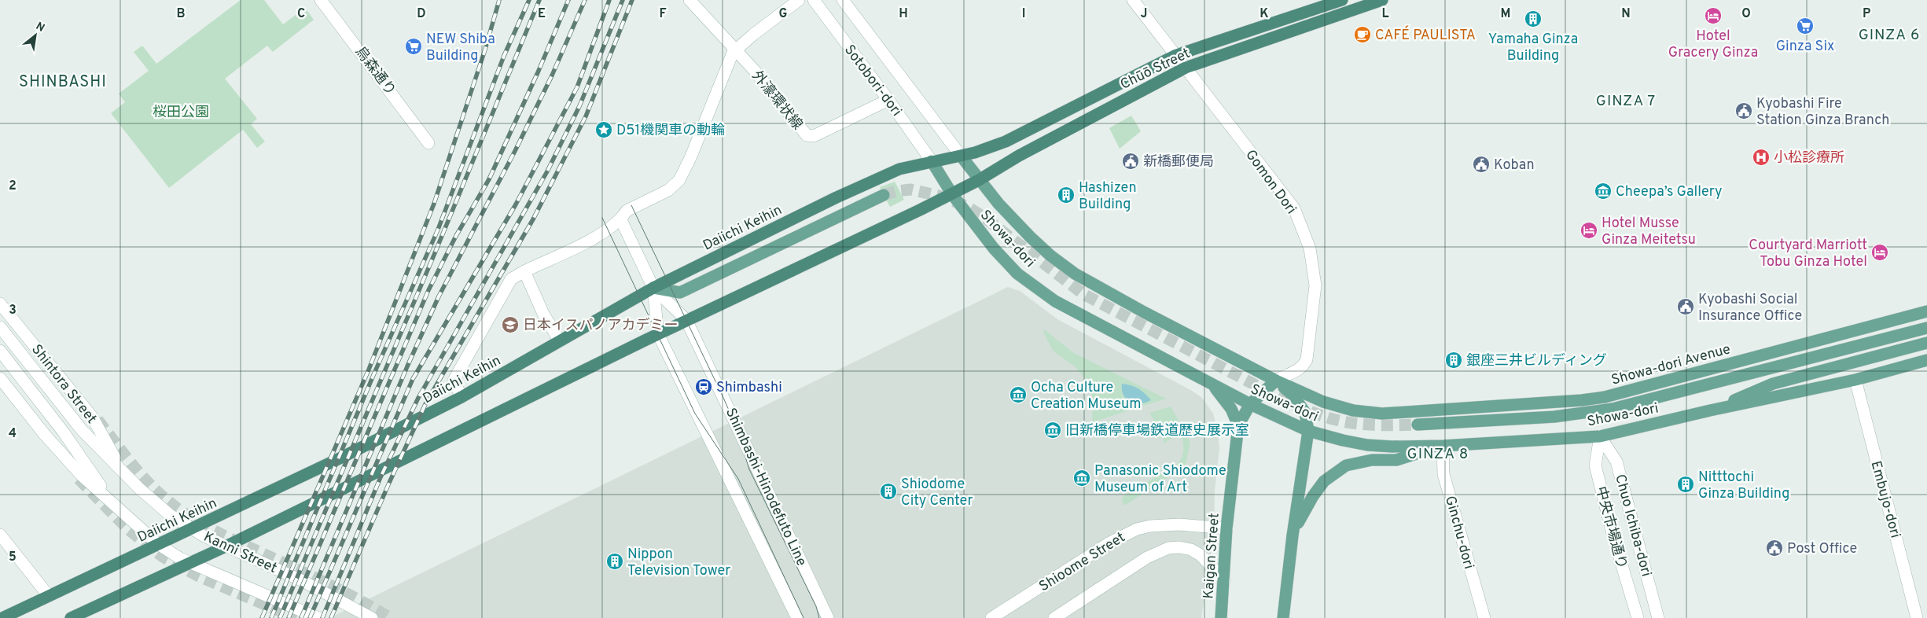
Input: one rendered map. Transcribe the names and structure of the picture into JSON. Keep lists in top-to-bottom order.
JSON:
{
  "streets": {
    "highway": ["Chūō Street", "Daiichi Keihin"],
    "main road": [
      "烏森通り",
      "Sotobori-dori",
      "外濠環状線",
      "Gomon Dori",
      "Showa-dori",
      "Showa-dori Avenue",
      "Shintora Street",
      "Shimbashi-Hinodefuto Line",
      "Embujo-dori",
      "Chuo Ichiba-dori",
      "中央市場通り",
      "Ginchu-dori",
      "Kanni Street",
      "Kaigan Street",
      "Shioome Street"
    ]
  },
  "crossings": [
    ["Chūō Street", "Sotobori-dori"],
    ["Chūō Street", "Gomon Dori"],
    ["Chūō Street", "Daiichi Keihin"],
    ["Chūō Street", "Showa-dori"],
    ["Sotobori-dori", "外濠環状線"],
    ["Sotobori-dori", "Daiichi Keihin"],
    ["Sotobori-dori", "Showa-dori"],
    ["Gomon Dori", "Showa-dori"],
    ["Gomon Dori", "Showa-dori Avenue"],
    ["Daiichi Keihin", "Showa-dori"],
    ["Daiichi Keihin", "Shimbashi-Hinodefuto Line"],
    ["Daiichi Keihin", "Kanni Street"],
    ["Showa-dori", "Showa-dori Avenue"],
    ["Showa-dori", "Embujo-dori"],
    ["Showa-dori", "Chuo Ichiba-dori"],
    ["Showa-dori", "中央市場通り"],
    ["Showa-dori", "Ginchu-dori"],
    ["Shintora Street", "Kanni Street"],
    ["Chuo Ichiba-dori", "中央市場通り"],
    ["Kaigan Street", "Shioome Street"]
  ],
  "districts": [
    "GINZA 6",
    "SHINBASHI",
    "GINZA 7",
    "GINZA 8"
  ],
  "parks": ["桜田公園"],
  "places": {
    "hotel": ["Hotel Gracery Ginza", "Hotel Musse Ginza Meitetsu", "Courtyard Marriott Tobu Ginza Hotel"],
    "building": [
      "Yamaha Ginza Building",
      "Hashizen Building",
      "銀座三井ビルディング",
      "Nitttochi Ginza Building",
      "Shiodome City Center",
      "Nippon Television Tower"
    ],
    "supermarket": ["Ginza Six", "NEW Shiba Building"],
    "cafe": ["CAFÉ PAULISTA"],
    "public building": [
      "Kyobashi Fire Station Ginza Branch",
      "新橋郵便局",
      "Koban",
      "Kyobashi Social Insurance Office",
      "Post Office"
    ],
    "place": ["D51機関車の動輪"],
    "hospital": ["小松診療所"],
    "museum": [
      "Cheepa’s Gallery",
      "Ocha Culture Creation Museum",
      "旧新橋停車場鉄道歴史展示室",
      "Panasonic Shiodome Museum of Art"
    ],
    "school or university": ["日本イスパノアカデミー"],
    "station": ["Shimbashi"]
  },
  "north": "top right",
  "grid": {
    "columns": [
      "B",
      "C",
      "D",
      "E",
      "F",
      "G",
      "H",
      "I",
      "J",
      "K",
      "L",
      "M",
      "N",
      "O",
      "P"
    ],
    "rows": [
      "2",
      "3",
      "4",
      "5"
    ]
  }
}
